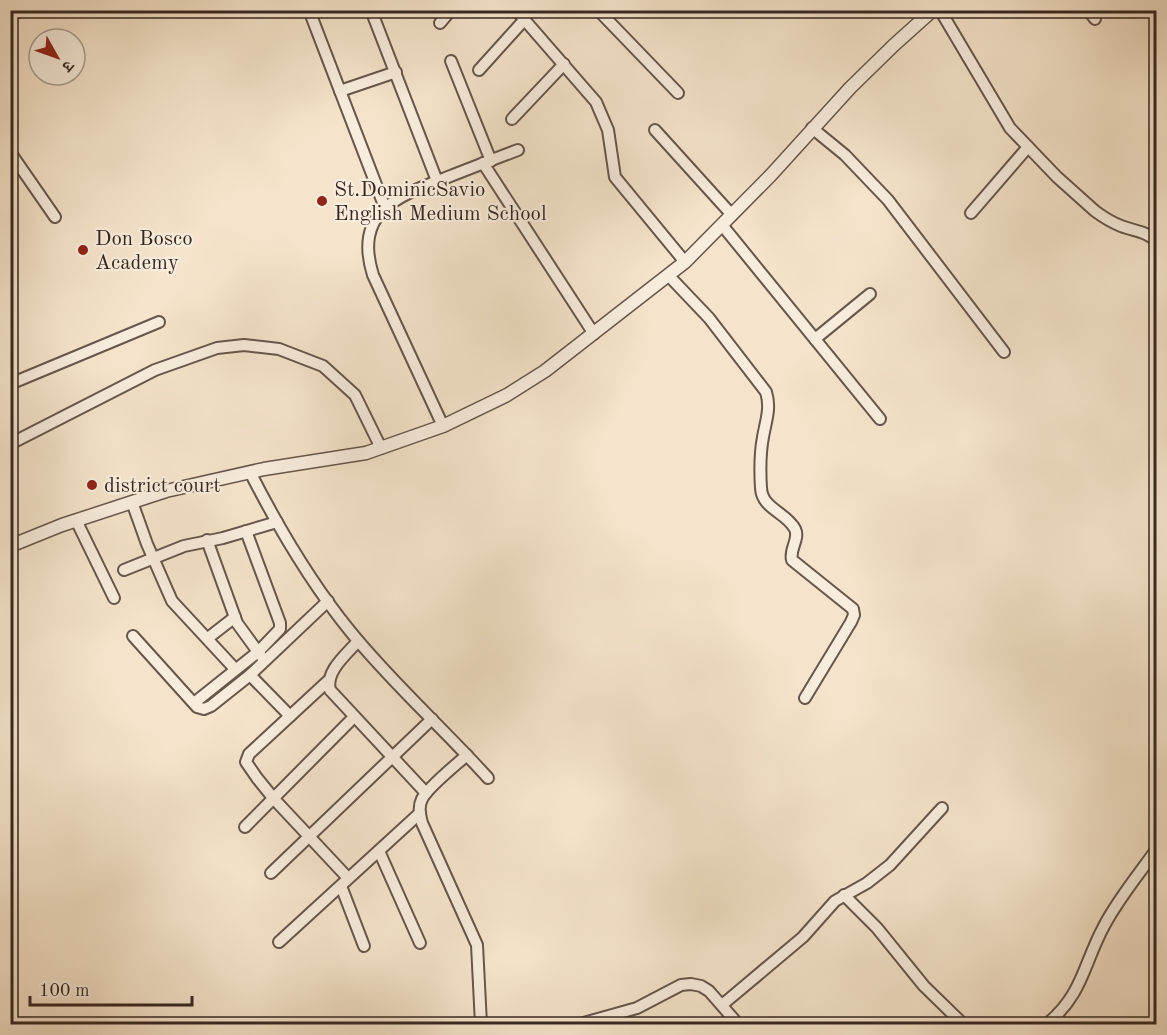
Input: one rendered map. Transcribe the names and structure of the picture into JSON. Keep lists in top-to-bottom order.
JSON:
{
  "places": ["St.DominicSavio English Medium School", "Don Bosco Academy", "district court"],
  "scale_bar": "100 m",
  "north": "bottom right"
}
